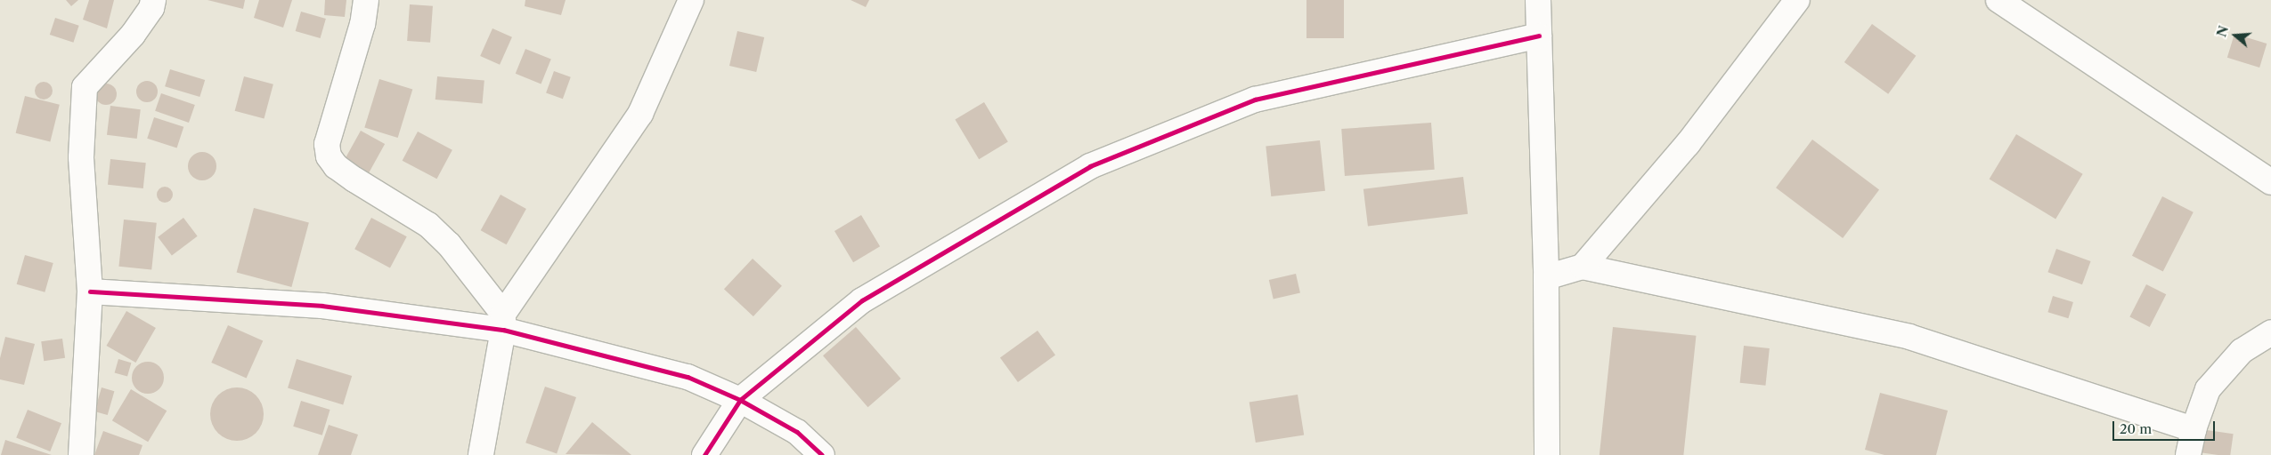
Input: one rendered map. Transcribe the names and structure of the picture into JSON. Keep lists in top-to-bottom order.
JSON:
{
  "scale_bar": "20 m",
  "north": "left"
}
